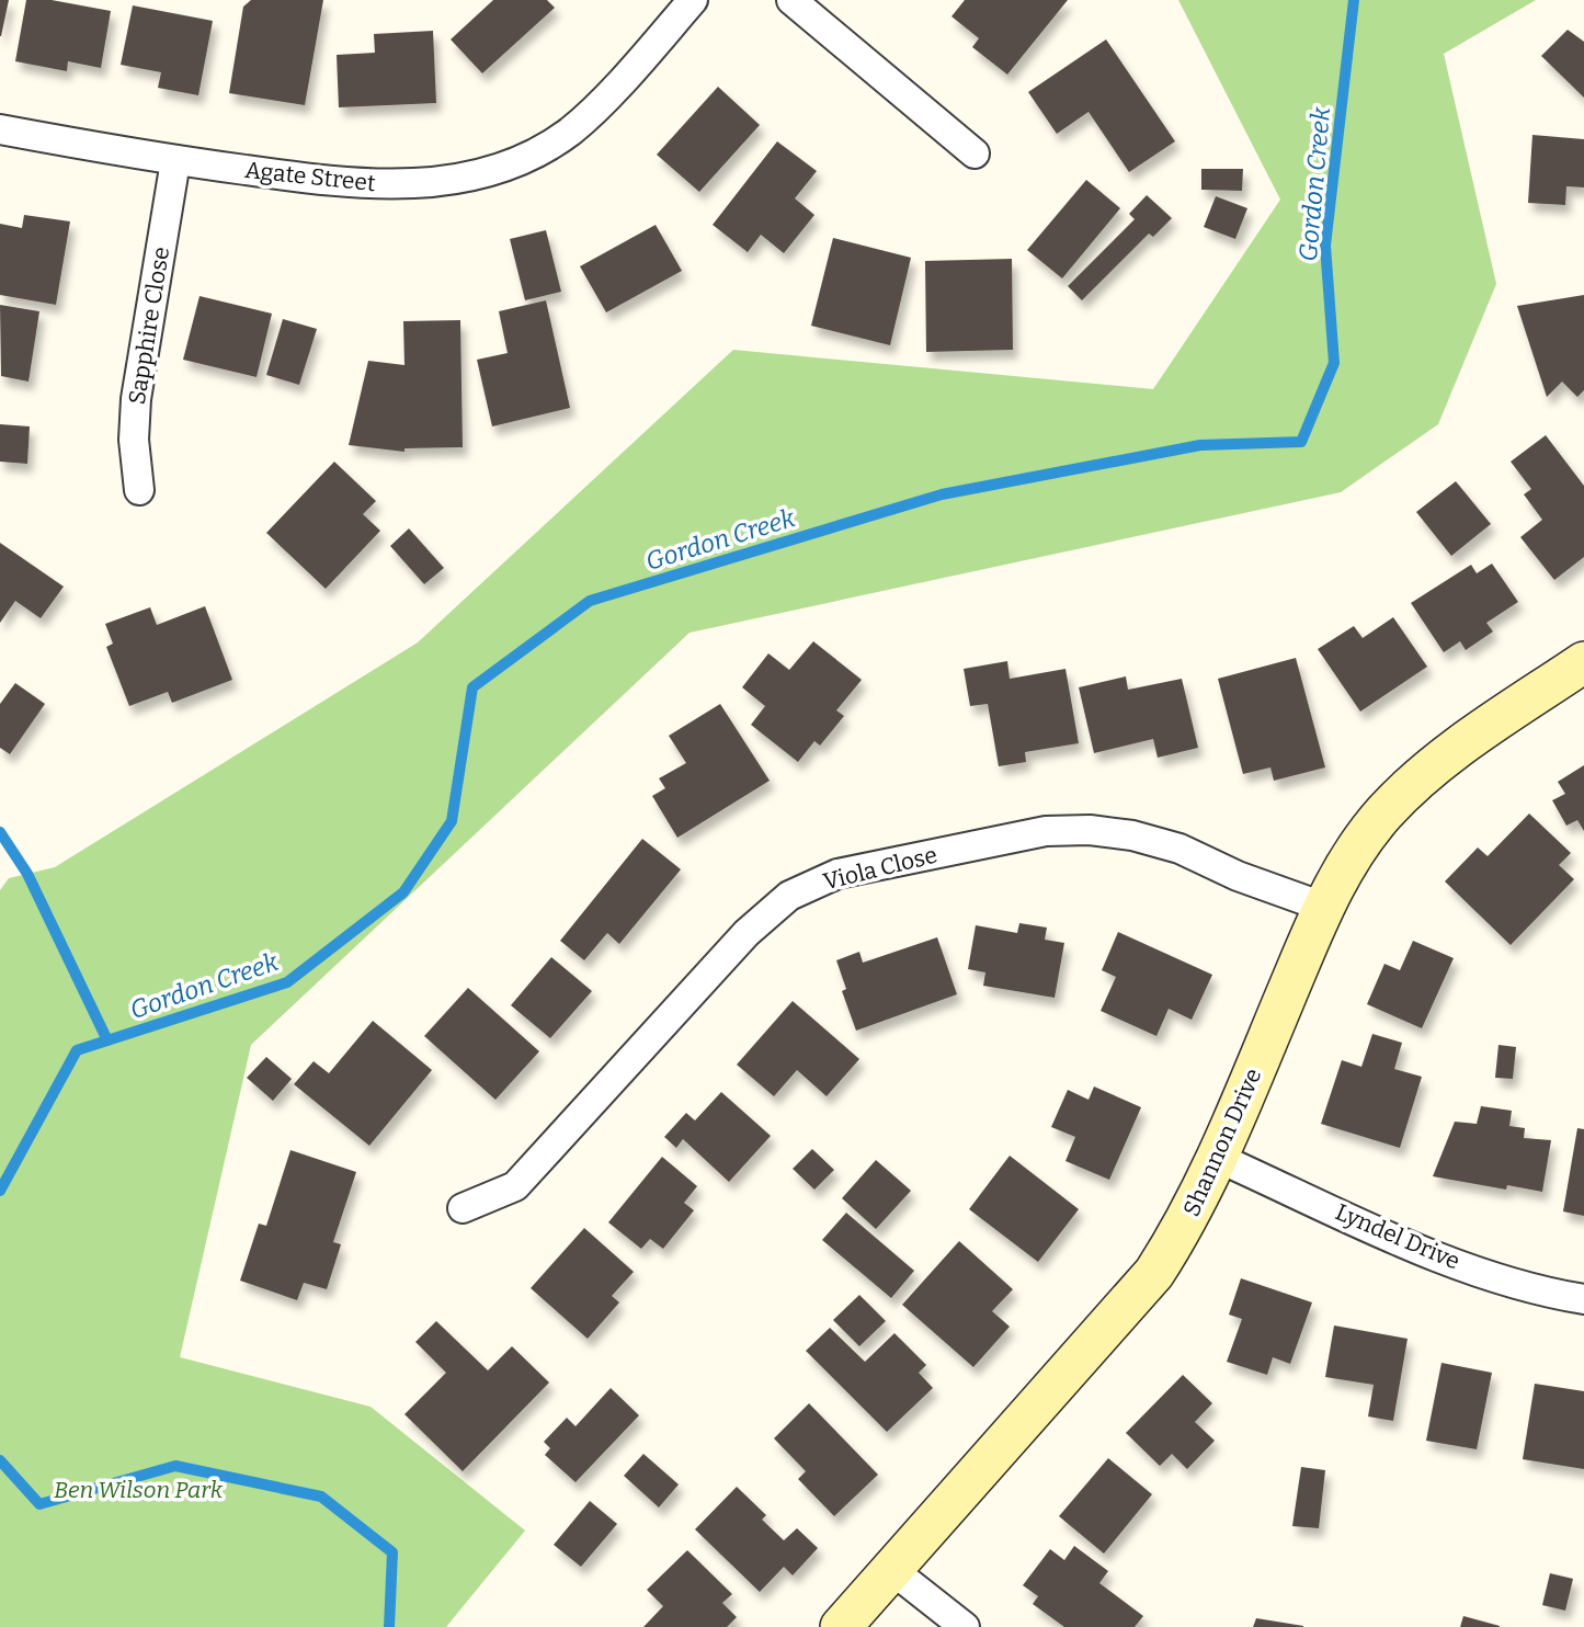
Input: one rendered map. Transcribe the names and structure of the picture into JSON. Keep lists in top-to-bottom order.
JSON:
{
  "streets": {
    "street": [
      "Agate Street",
      "Sapphire Close",
      "Viola Close",
      "Shannon Drive",
      "Lyndel Drive"
    ]
  },
  "crossings": [
    ["Agate Street", "Sapphire Close"],
    ["Viola Close", "Shannon Drive"],
    ["Shannon Drive", "Lyndel Drive"]
  ],
  "water": ["Gordon Creek"],
  "parks": ["Ben Wilson Park"]
}
